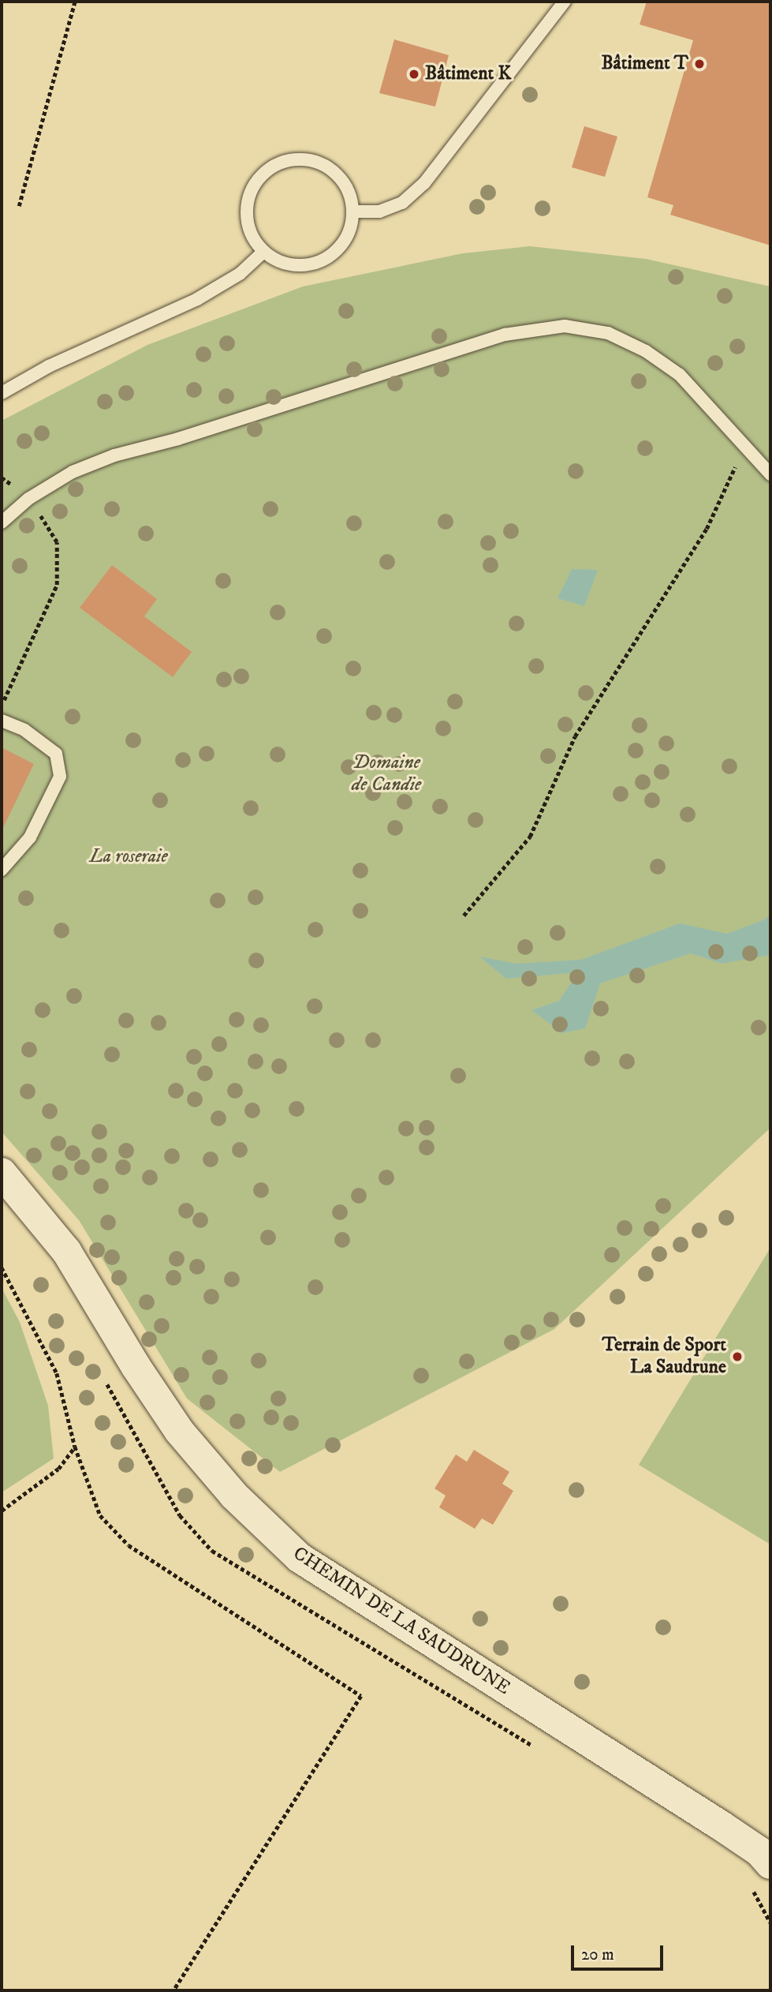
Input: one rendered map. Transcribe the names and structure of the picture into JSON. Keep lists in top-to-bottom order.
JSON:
{
  "streets": {
    "street": ["CHEMIN DE LA SAUDRUNE"]
  },
  "parks": ["Domaine de Candie", "La roseraie"],
  "places": ["Bâtiment T", "Bâtiment K", "Terrain de Sport La Saudrune"],
  "scale_bar": "20 m"
}
